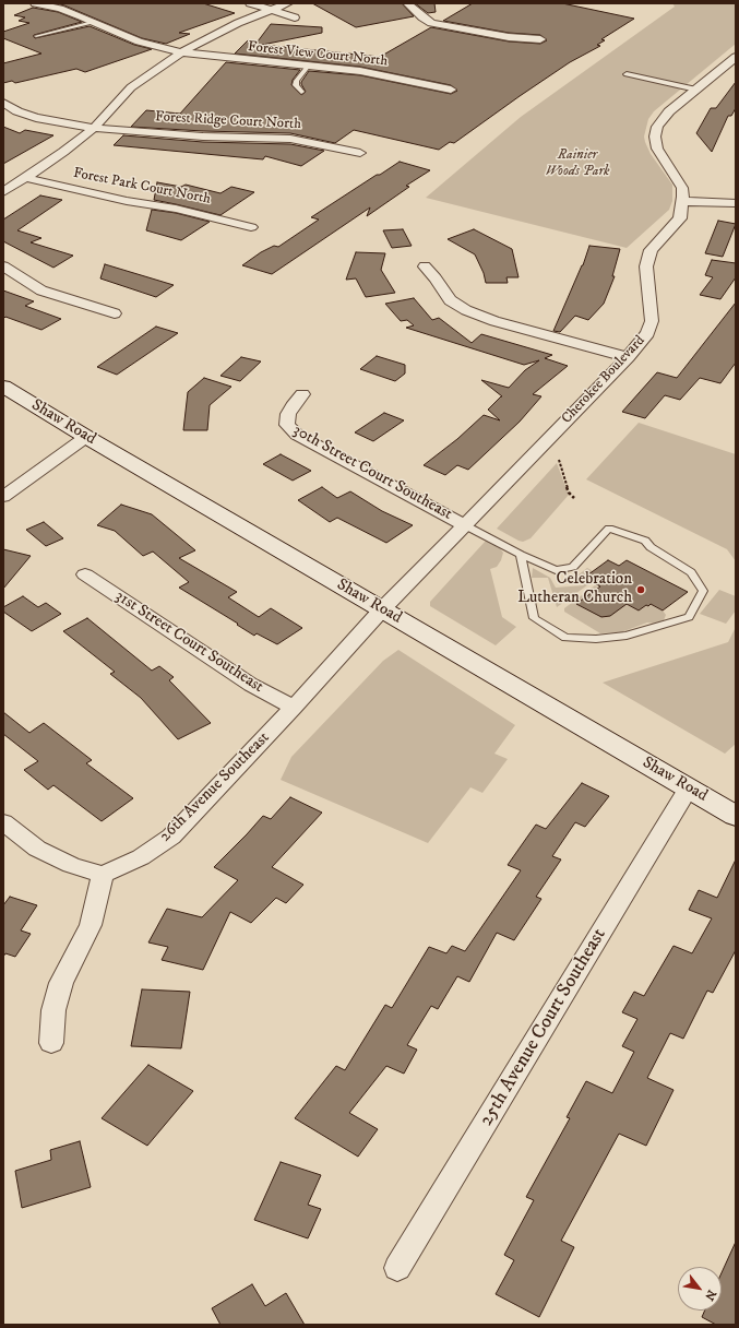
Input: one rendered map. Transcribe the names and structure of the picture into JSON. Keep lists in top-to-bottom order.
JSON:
{
  "streets": {
    "main road": ["Shaw Road"],
    "street": [
      "Forest View Court North",
      "Forest Ridge Court North",
      "Forest Park Court North",
      "Cherokee Boulevard",
      "30th Street Court Southeast",
      "31st Street Court Southeast",
      "26th Avenue Southeast",
      "25th Avenue Court Southeast"
    ]
  },
  "crossings": [
    ["Cherokee Boulevard", "Shaw Road"],
    ["Cherokee Boulevard", "30th Street Court Southeast"],
    ["Cherokee Boulevard", "26th Avenue Southeast"],
    ["Shaw Road", "26th Avenue Southeast"],
    ["Shaw Road", "25th Avenue Court Southeast"],
    ["31st Street Court Southeast", "26th Avenue Southeast"]
  ],
  "parks": ["Rainier Woods Park"],
  "places": ["Celebration Lutheran Church"],
  "north": "bottom right"
}
